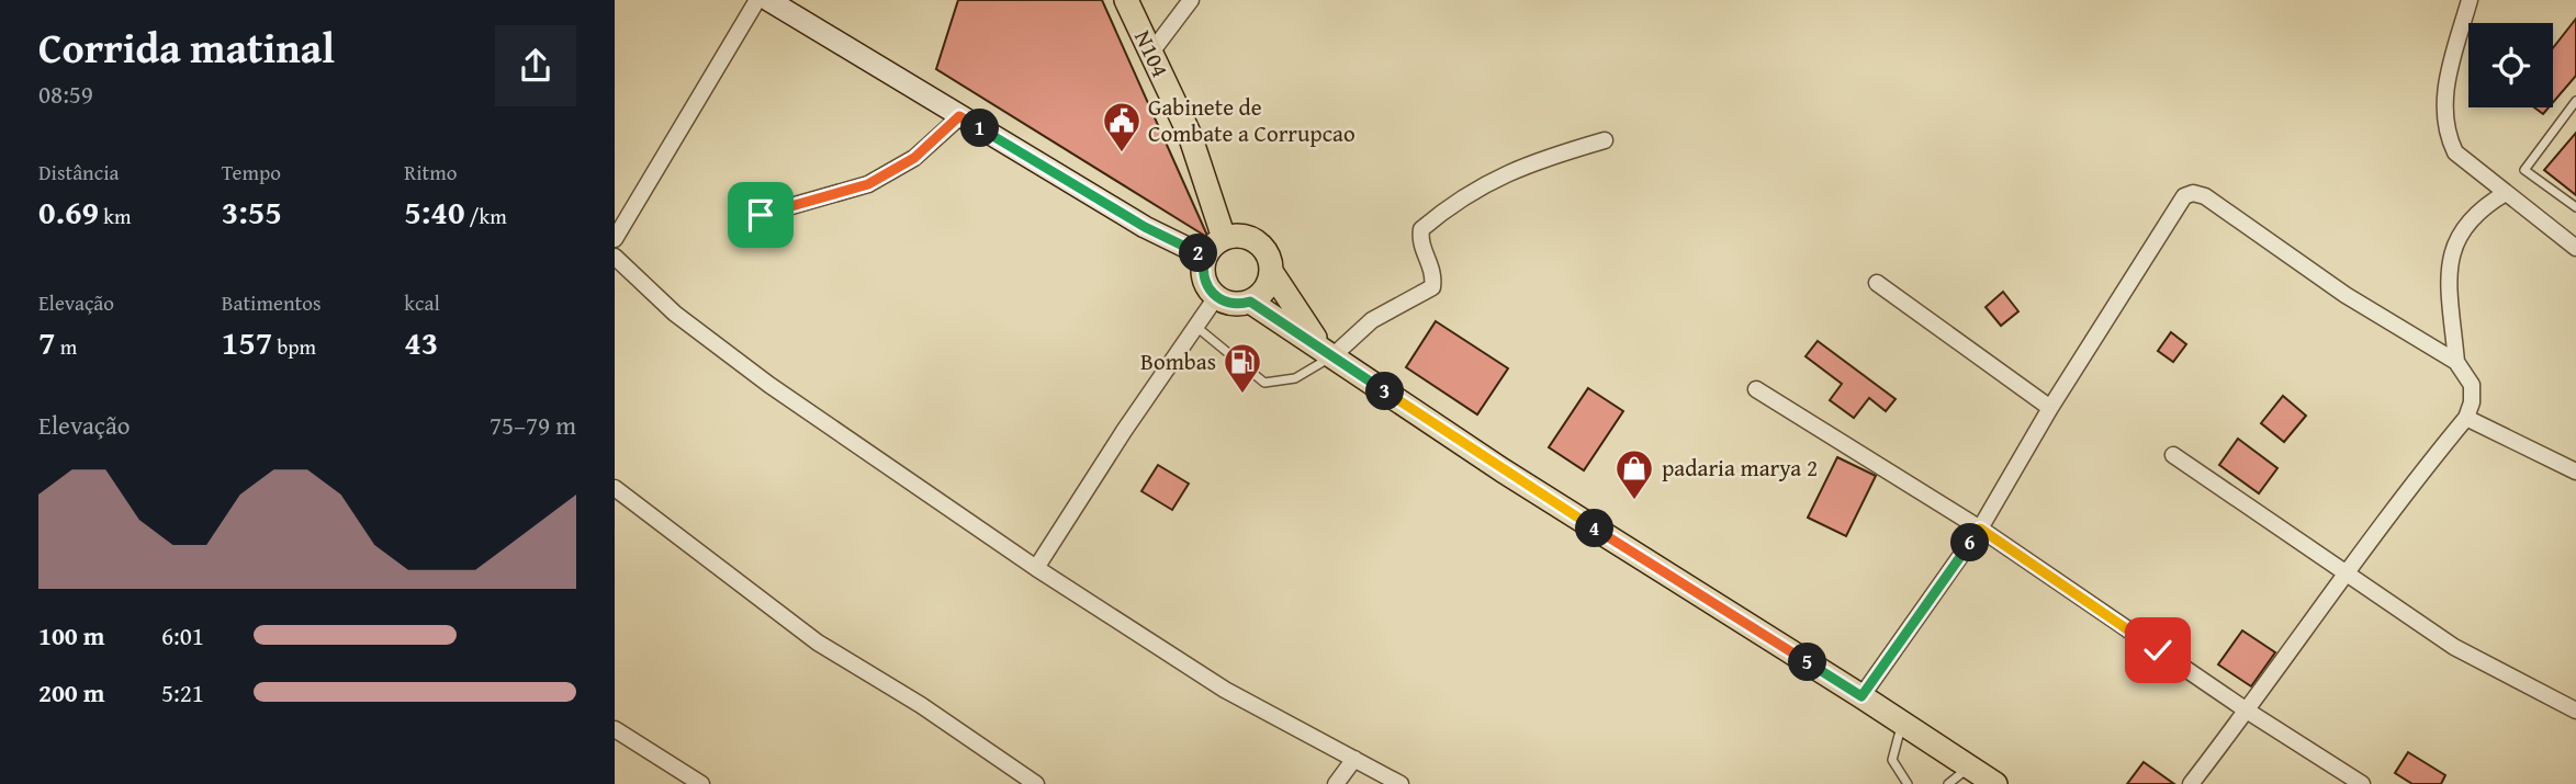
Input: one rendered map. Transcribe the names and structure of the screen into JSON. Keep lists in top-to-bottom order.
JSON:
{
  "streets": {
    "main road": ["N104"]
  },
  "places": {
    "public building": ["Gabinete de Combate a Corrupcao"],
    "fuel station": ["Bombas"],
    "shop": ["padaria marya 2"]
  },
  "page": {
    "heading": ["Corrida matinal", "08:59"],
    "pins": [
      "1",
      "2",
      "3",
      "4",
      "6",
      "5"
    ],
    "stats": [
      ["Distância", "0.69 km"],
      ["Tempo", "3:55"],
      ["Ritmo", "5:40 /km"],
      ["Elevação", "7 m"],
      ["Batimentos", "157 bpm"],
      ["kcal", "43"]
    ],
    "chart": ["Elevação", "75–79 m"],
    "list": [
      {
        "name": "100 m",
        "note": "6:01"
      },
      {
        "name": "200 m",
        "note": "5:21"
      }
    ]
  }
}
